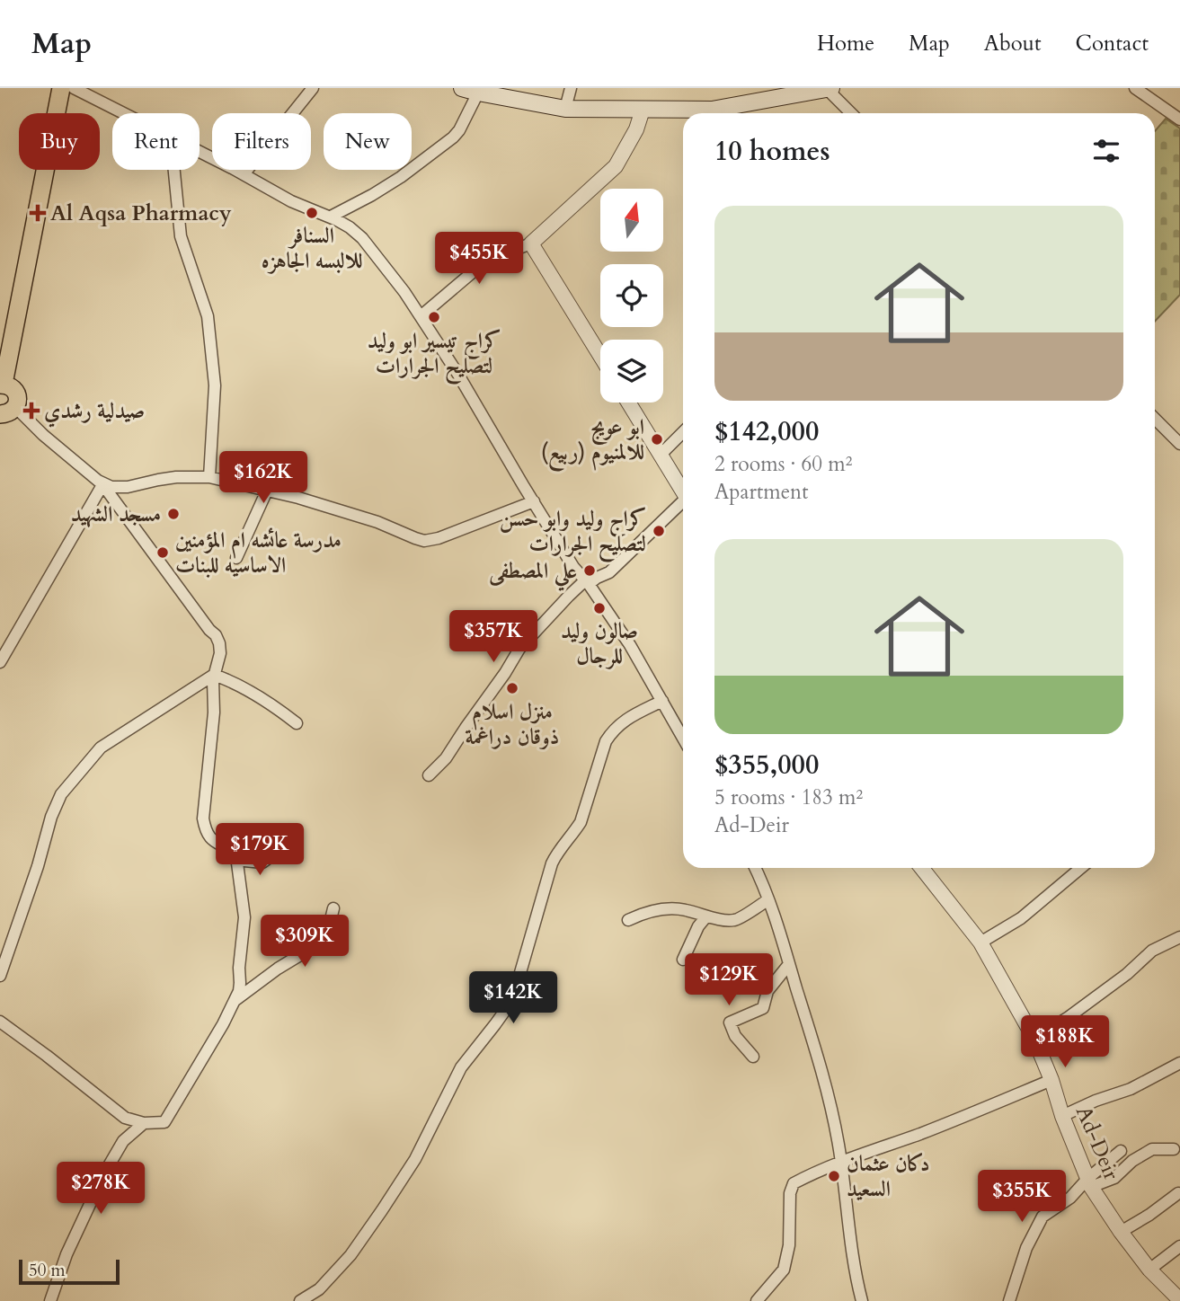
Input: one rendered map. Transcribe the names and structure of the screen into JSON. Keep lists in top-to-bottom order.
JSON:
{
  "streets": {
    "street": ["Ad-Deir"]
  },
  "places": {
    "health": ["Al Aqsa Pharmacy", "صيدلية رشدي"],
    "other": [
      "السنافر للالبسه الجاهزه",
      "كراج تيسير ابو وليد لتصليح الجرارات",
      "ابو عويج للالمنيوم (ربيع)",
      "مسجد الشهيد",
      "كراج وليد وابو حسن لتصليح الجرارات",
      "مدرسة عائشه ام المؤمنين الاساسيه للبنات",
      "علي المصطفى",
      "صالون وليد للرجال",
      "منزل اسلام ذوقان دراغمة",
      "دكان عثمان السعيد"
    ]
  },
  "scale_bar": "50 m",
  "north": "top",
  "page": {
    "header": "Map",
    "nav": [
      "Home",
      "Map",
      "About",
      "Contact"
    ],
    "chip": [
      "Buy",
      "Rent",
      "Filters",
      "New"
    ],
    "heading": "10 homes",
    "list": [
      {
        "name": "$142,000",
        "note": "2 rooms · 60 m² · Apartment"
      },
      {
        "name": "$355,000",
        "note": "5 rooms · 183 m² · Ad-Deir"
      }
    ],
    "price": [
      "$455K",
      "$162K",
      "$357K",
      "$179K",
      "$309K",
      "$129K",
      "$142K",
      "$188K",
      "$278K",
      "$355K"
    ],
    "scale": "50 m"
  }
}
